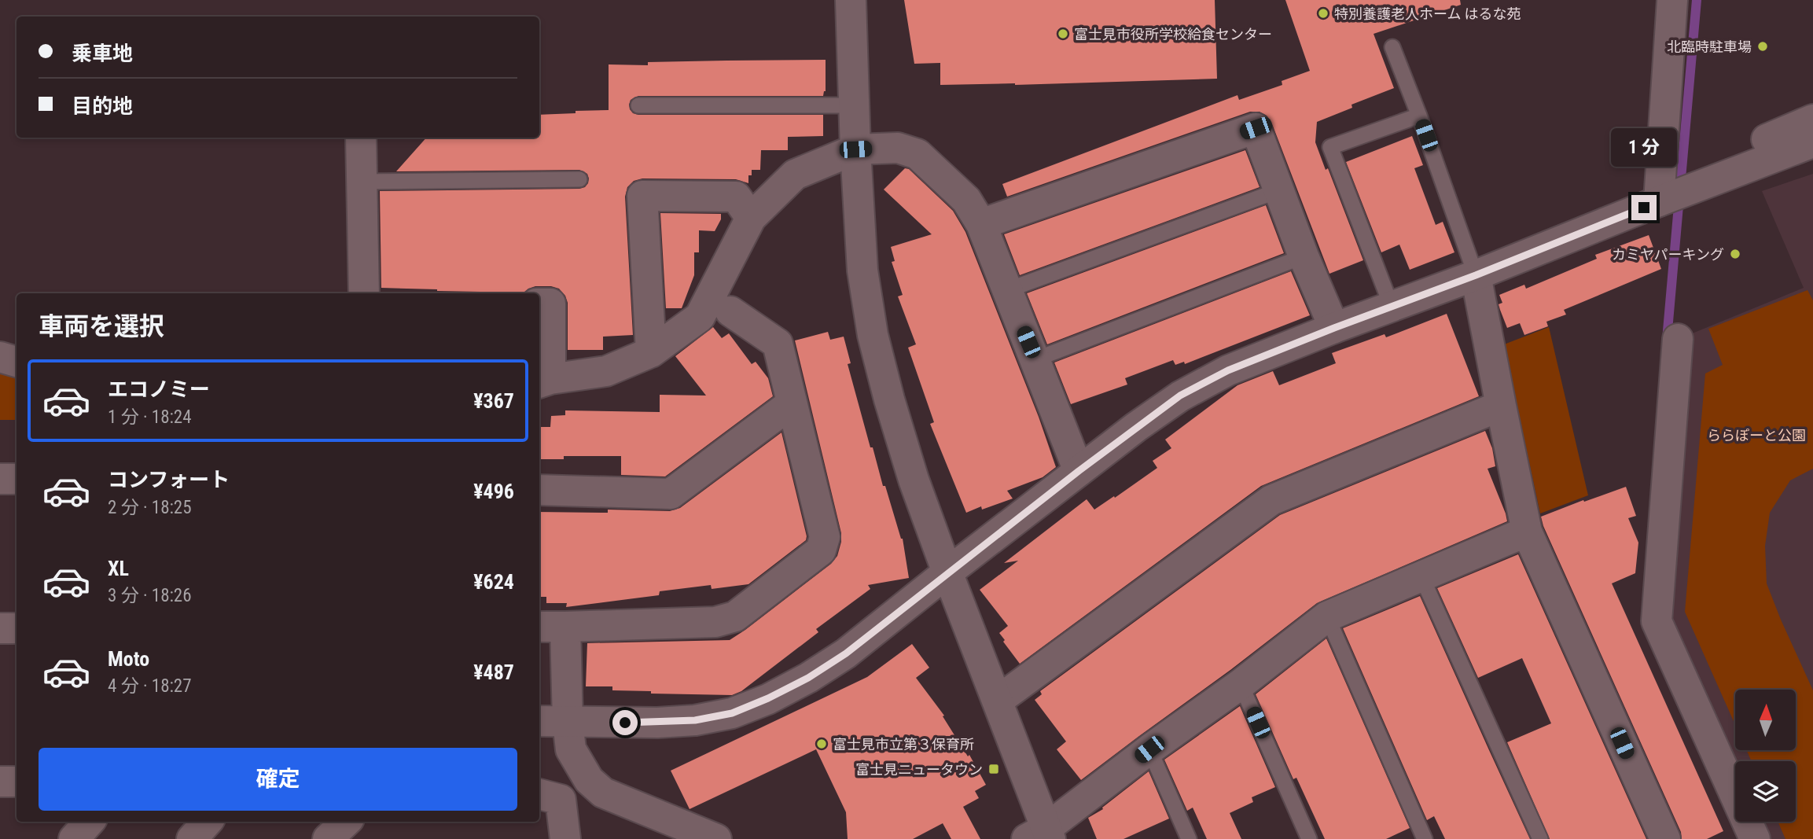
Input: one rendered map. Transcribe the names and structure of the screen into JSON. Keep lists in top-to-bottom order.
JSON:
{
  "parks": ["ららぽーと公園"],
  "places": {
    "other": [
      "特別養護老人ホーム はるな苑",
      "富士見市役所学校給食センター",
      "北臨時駐車場",
      "カミヤパーキング",
      "富士見市立第３保育所"
    ],
    "transit": ["富士見ニュータウン"]
  },
  "north": "top",
  "page": {
    "banner": ["乗車地", "目的地"],
    "bubble": "1 分",
    "heading": "車両を選択",
    "list": [
      {
        "name": "エコノミー",
        "note": "1 分 · 18:24",
        "value": "¥367"
      },
      {
        "name": "コンフォート",
        "note": "2 分 · 18:25",
        "value": "¥496"
      },
      {
        "name": "XL",
        "note": "3 分 · 18:26",
        "value": "¥624"
      },
      {
        "name": "Moto",
        "note": "4 分 · 18:27",
        "value": "¥487"
      }
    ],
    "buttons": "確定"
  }
}
